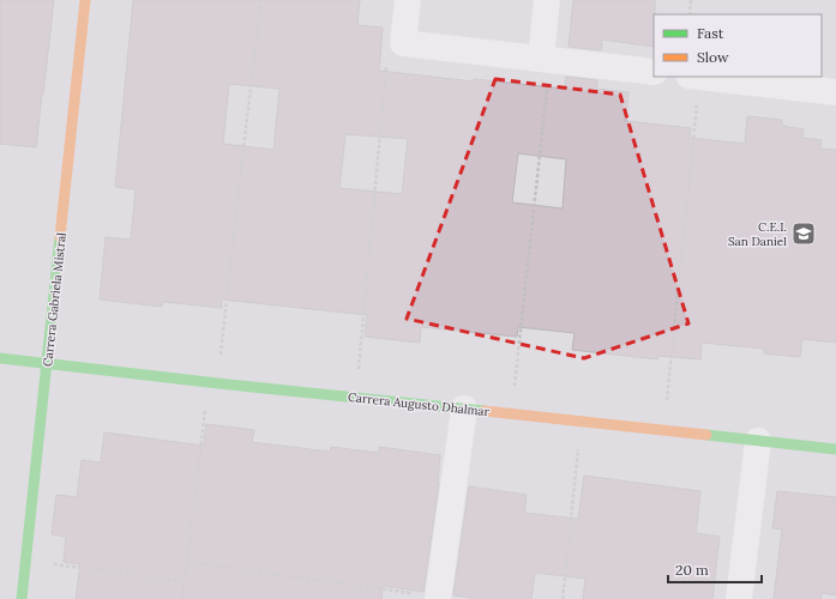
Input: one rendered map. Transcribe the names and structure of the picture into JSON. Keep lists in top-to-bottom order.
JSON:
{
  "streets": {
    "street": ["Carrera Gabriela Mistral", "Carrera Augusto Dhalmar"]
  },
  "crossings": [
    ["Carrera Gabriela Mistral", "Carrera Augusto Dhalmar"]
  ],
  "places": {
    "school or university": ["C.E.I. San Daniel"]
  },
  "legend": ["Fast", "Slow"],
  "scale_bar": "20 m"
}
